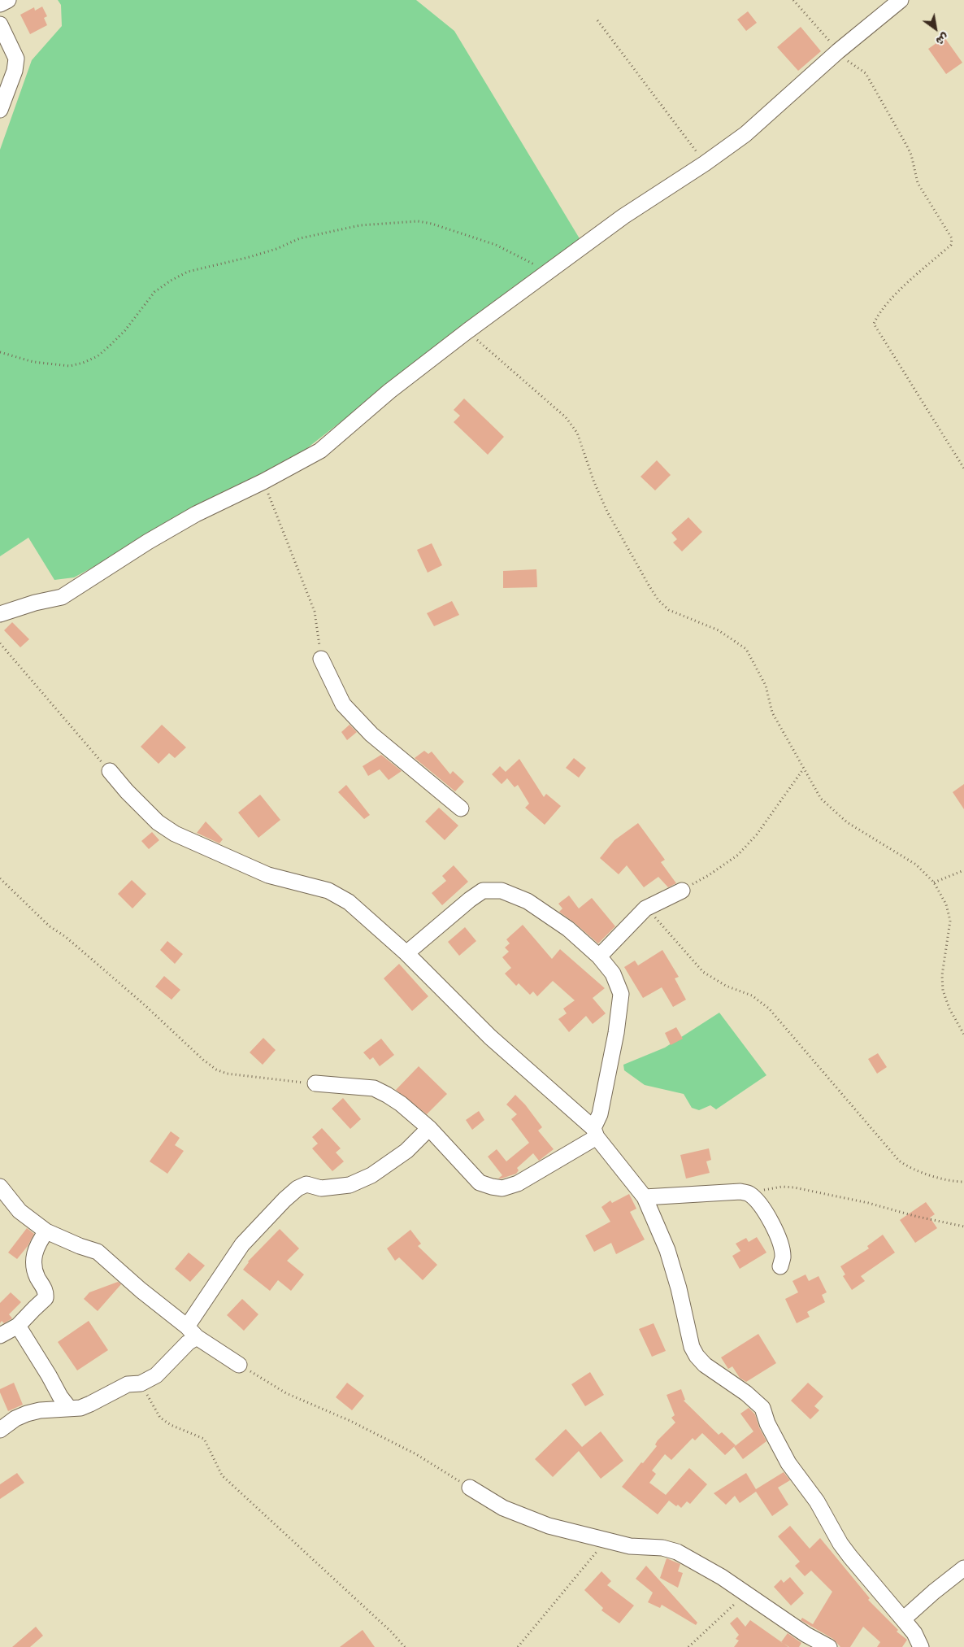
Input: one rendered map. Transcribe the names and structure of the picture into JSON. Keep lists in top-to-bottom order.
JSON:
{
  "north": "bottom right"
}
